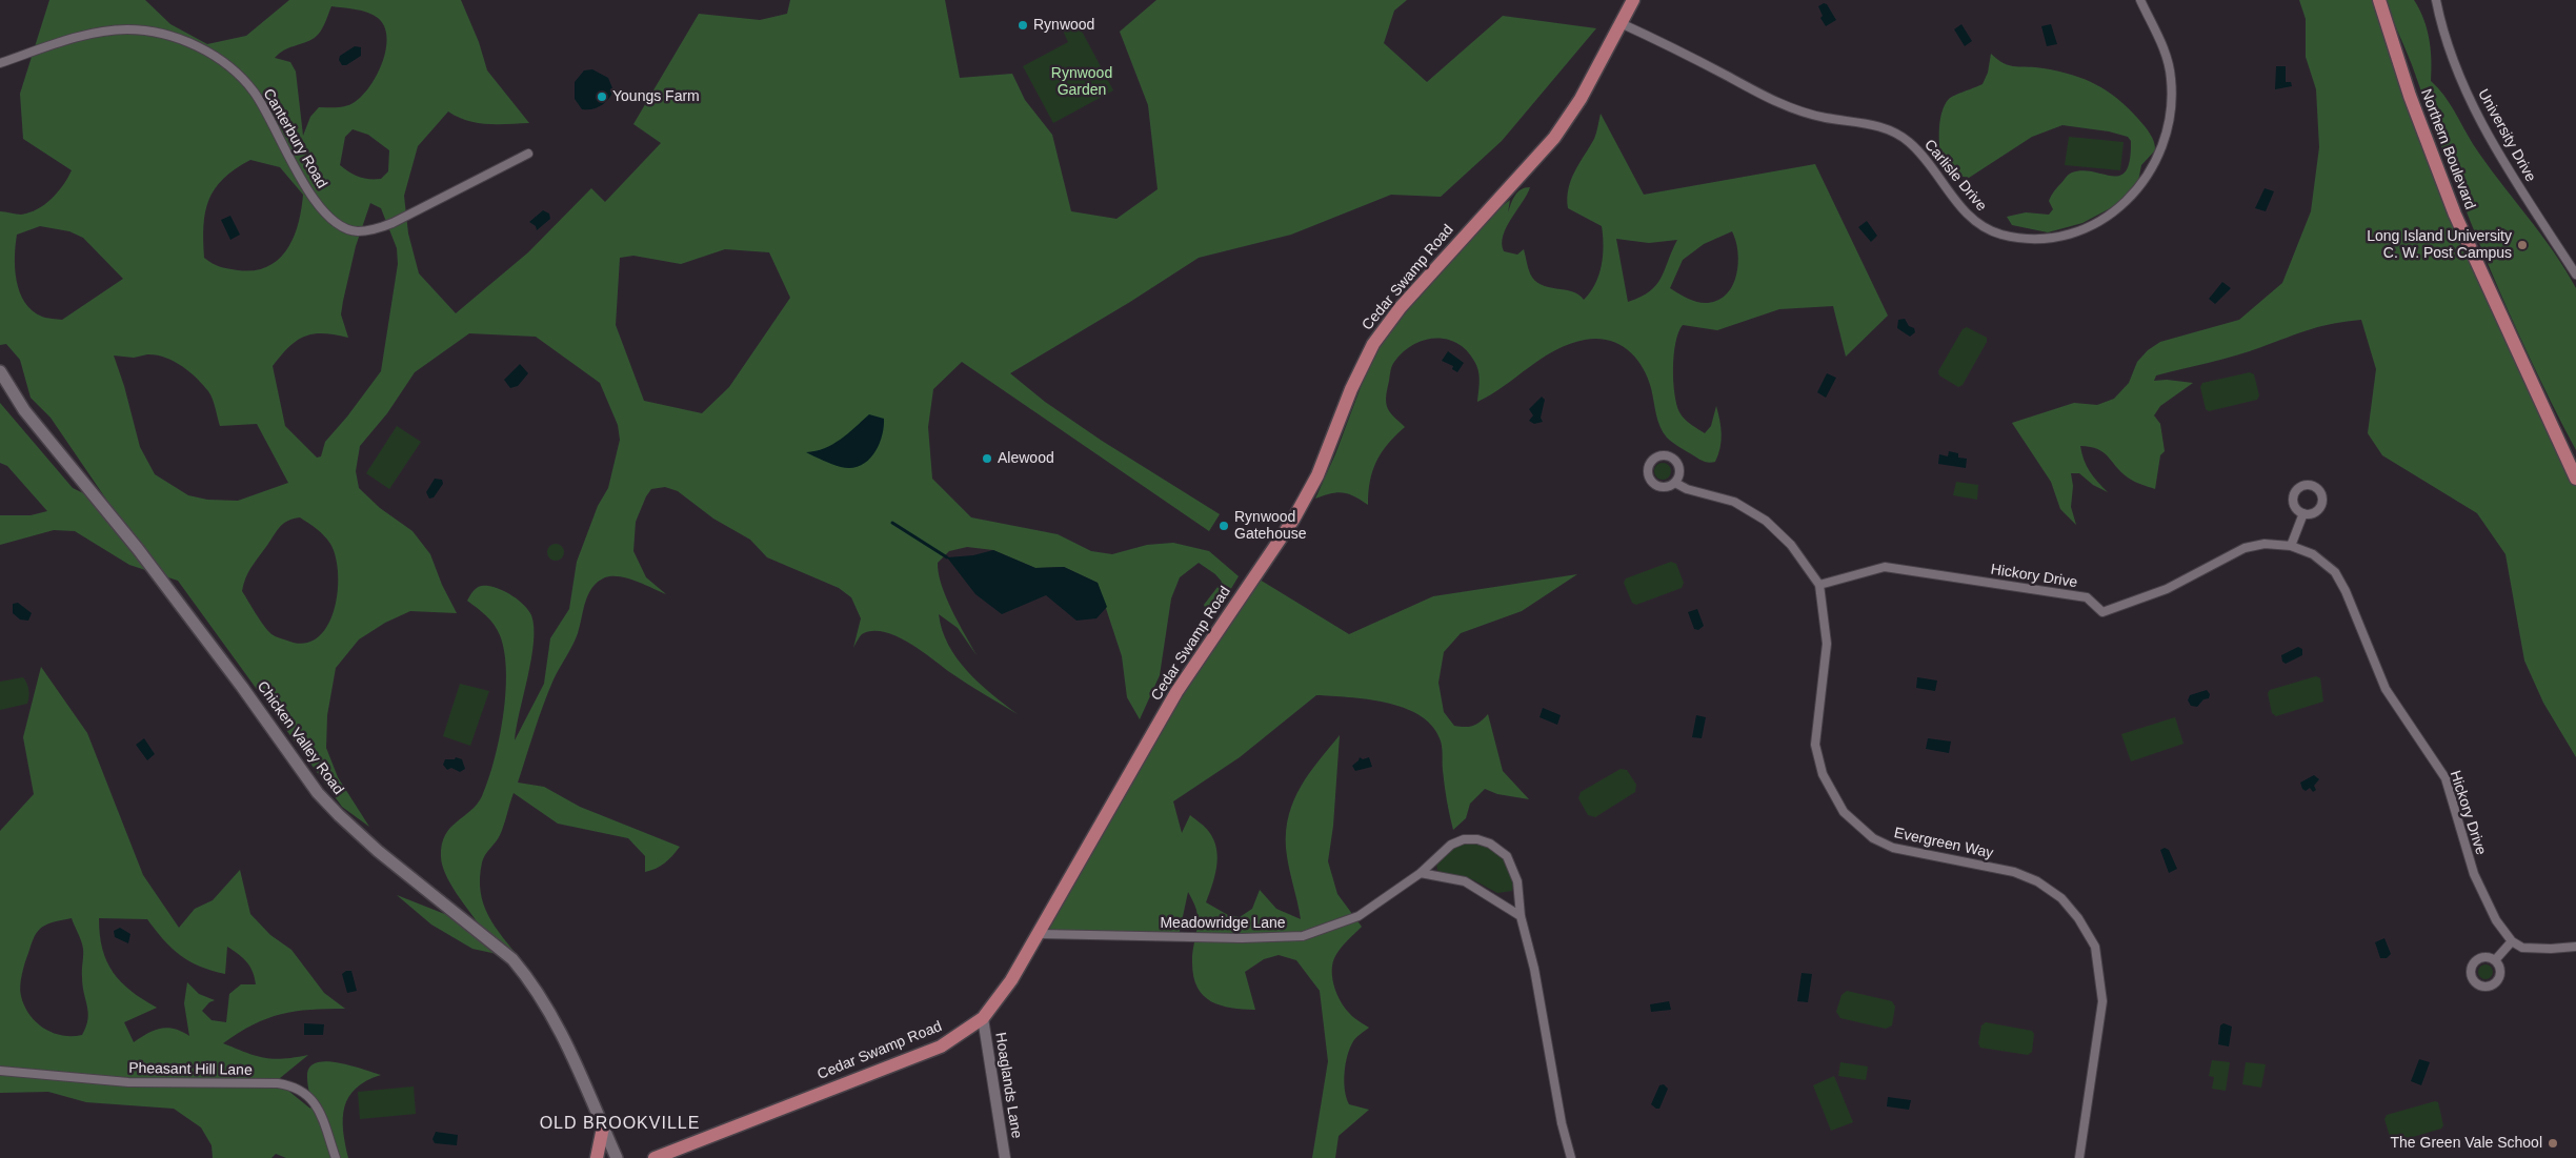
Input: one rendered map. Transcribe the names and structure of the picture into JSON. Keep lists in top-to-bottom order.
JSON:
{
  "streets": {
    "main road": ["Northern Boulevard", "Cedar Swamp Road", "Chicken Valley Road"],
    "street": [
      "University Drive",
      "Canterbury Road",
      "Carlisle Drive",
      "Hickory Drive",
      "Evergreen Way",
      "Meadowridge Lane",
      "Pheasant Hill Lane",
      "Hoaglands Lane"
    ]
  },
  "crossings": [
    ["Carlisle Drive", "Cedar Swamp Road"],
    ["Cedar Swamp Road", "Meadowridge Lane"],
    ["Cedar Swamp Road", "Hoaglands Lane"],
    ["Hickory Drive", "Evergreen Way"]
  ],
  "districts": ["OLD BROOKVILLE"],
  "parks": ["Rynwood Garden"],
  "places": [
    "Rynwood",
    "Youngs Farm",
    "Long Island University C. W. Post Campus",
    "Alewood",
    "Rynwood Gatehouse",
    "The Green Vale School"
  ]
}
